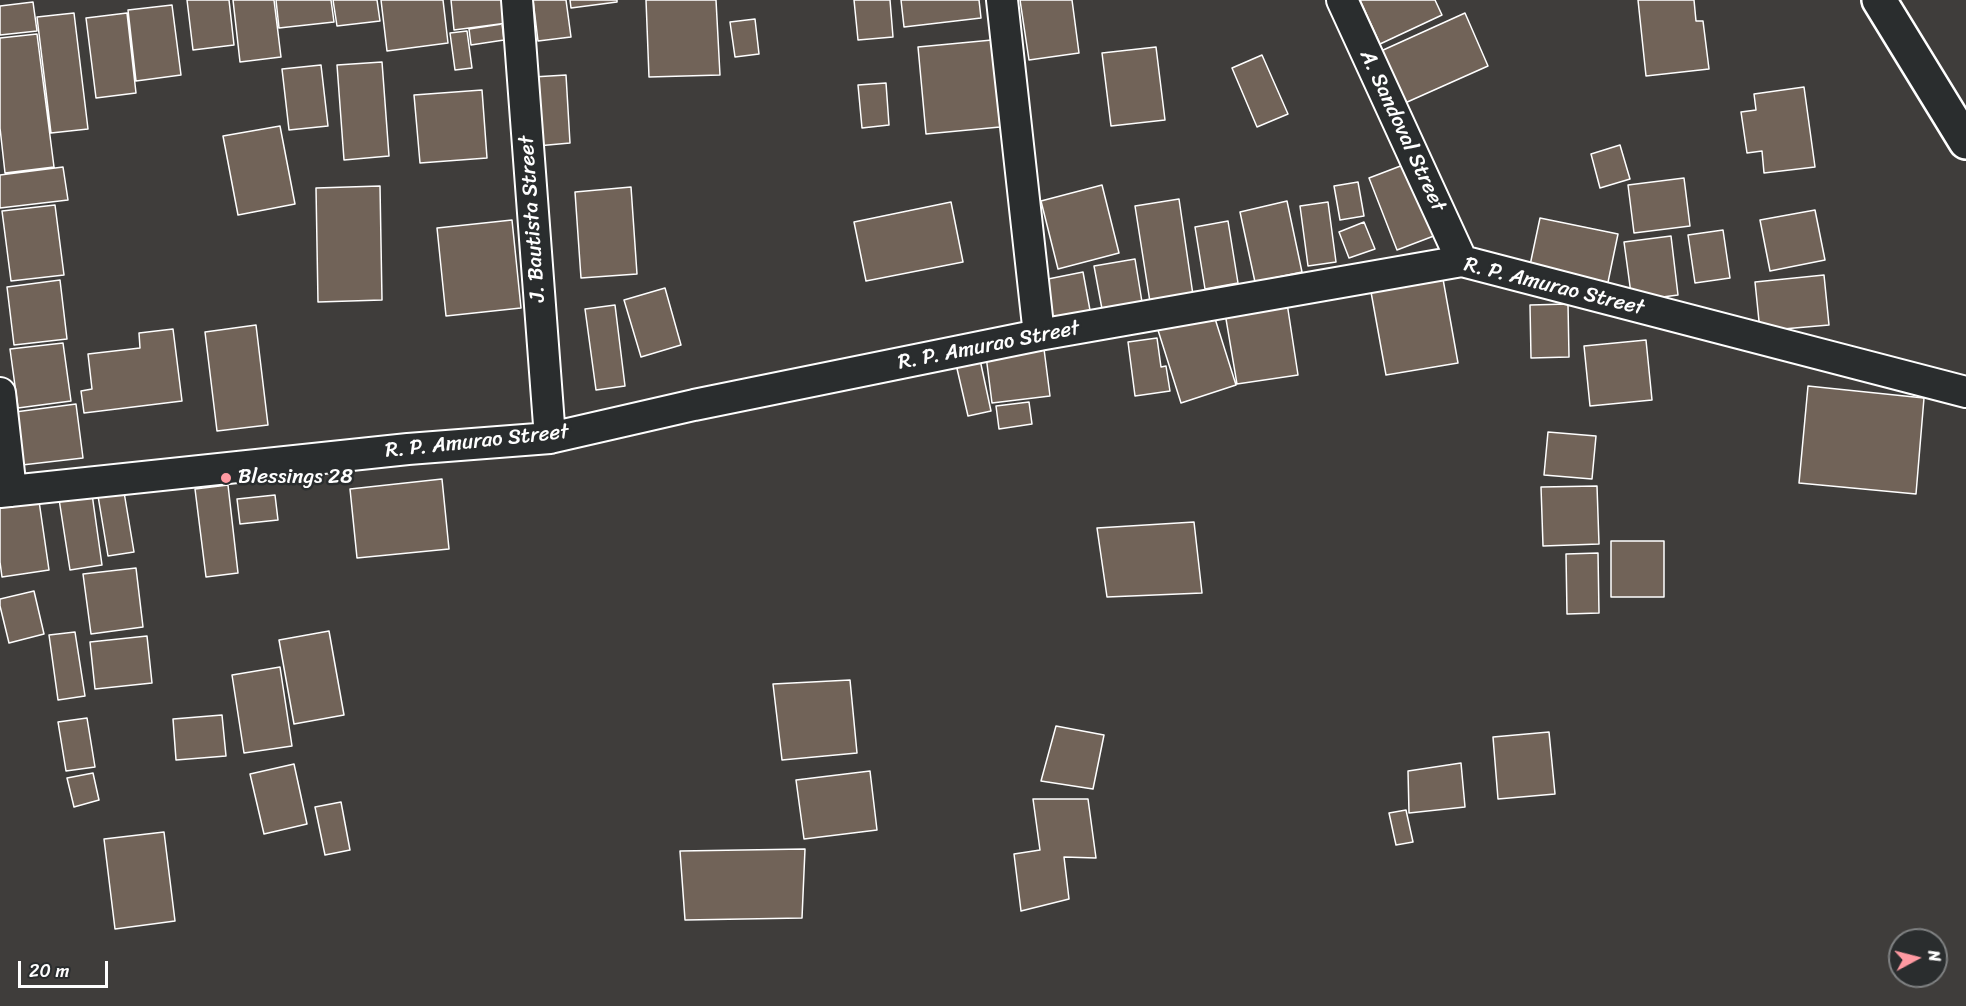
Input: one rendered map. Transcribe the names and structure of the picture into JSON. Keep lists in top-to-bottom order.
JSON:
{
  "streets": {
    "street": ["A. Sandoval Street", "J. Bautista Street", "R. P. Amurao Street"]
  },
  "crossings": [
    ["A. Sandoval Street", "R. P. Amurao Street"],
    ["J. Bautista Street", "R. P. Amurao Street"]
  ],
  "places": ["Blessings 28"],
  "scale_bar": "20 m",
  "north": "right"
}
